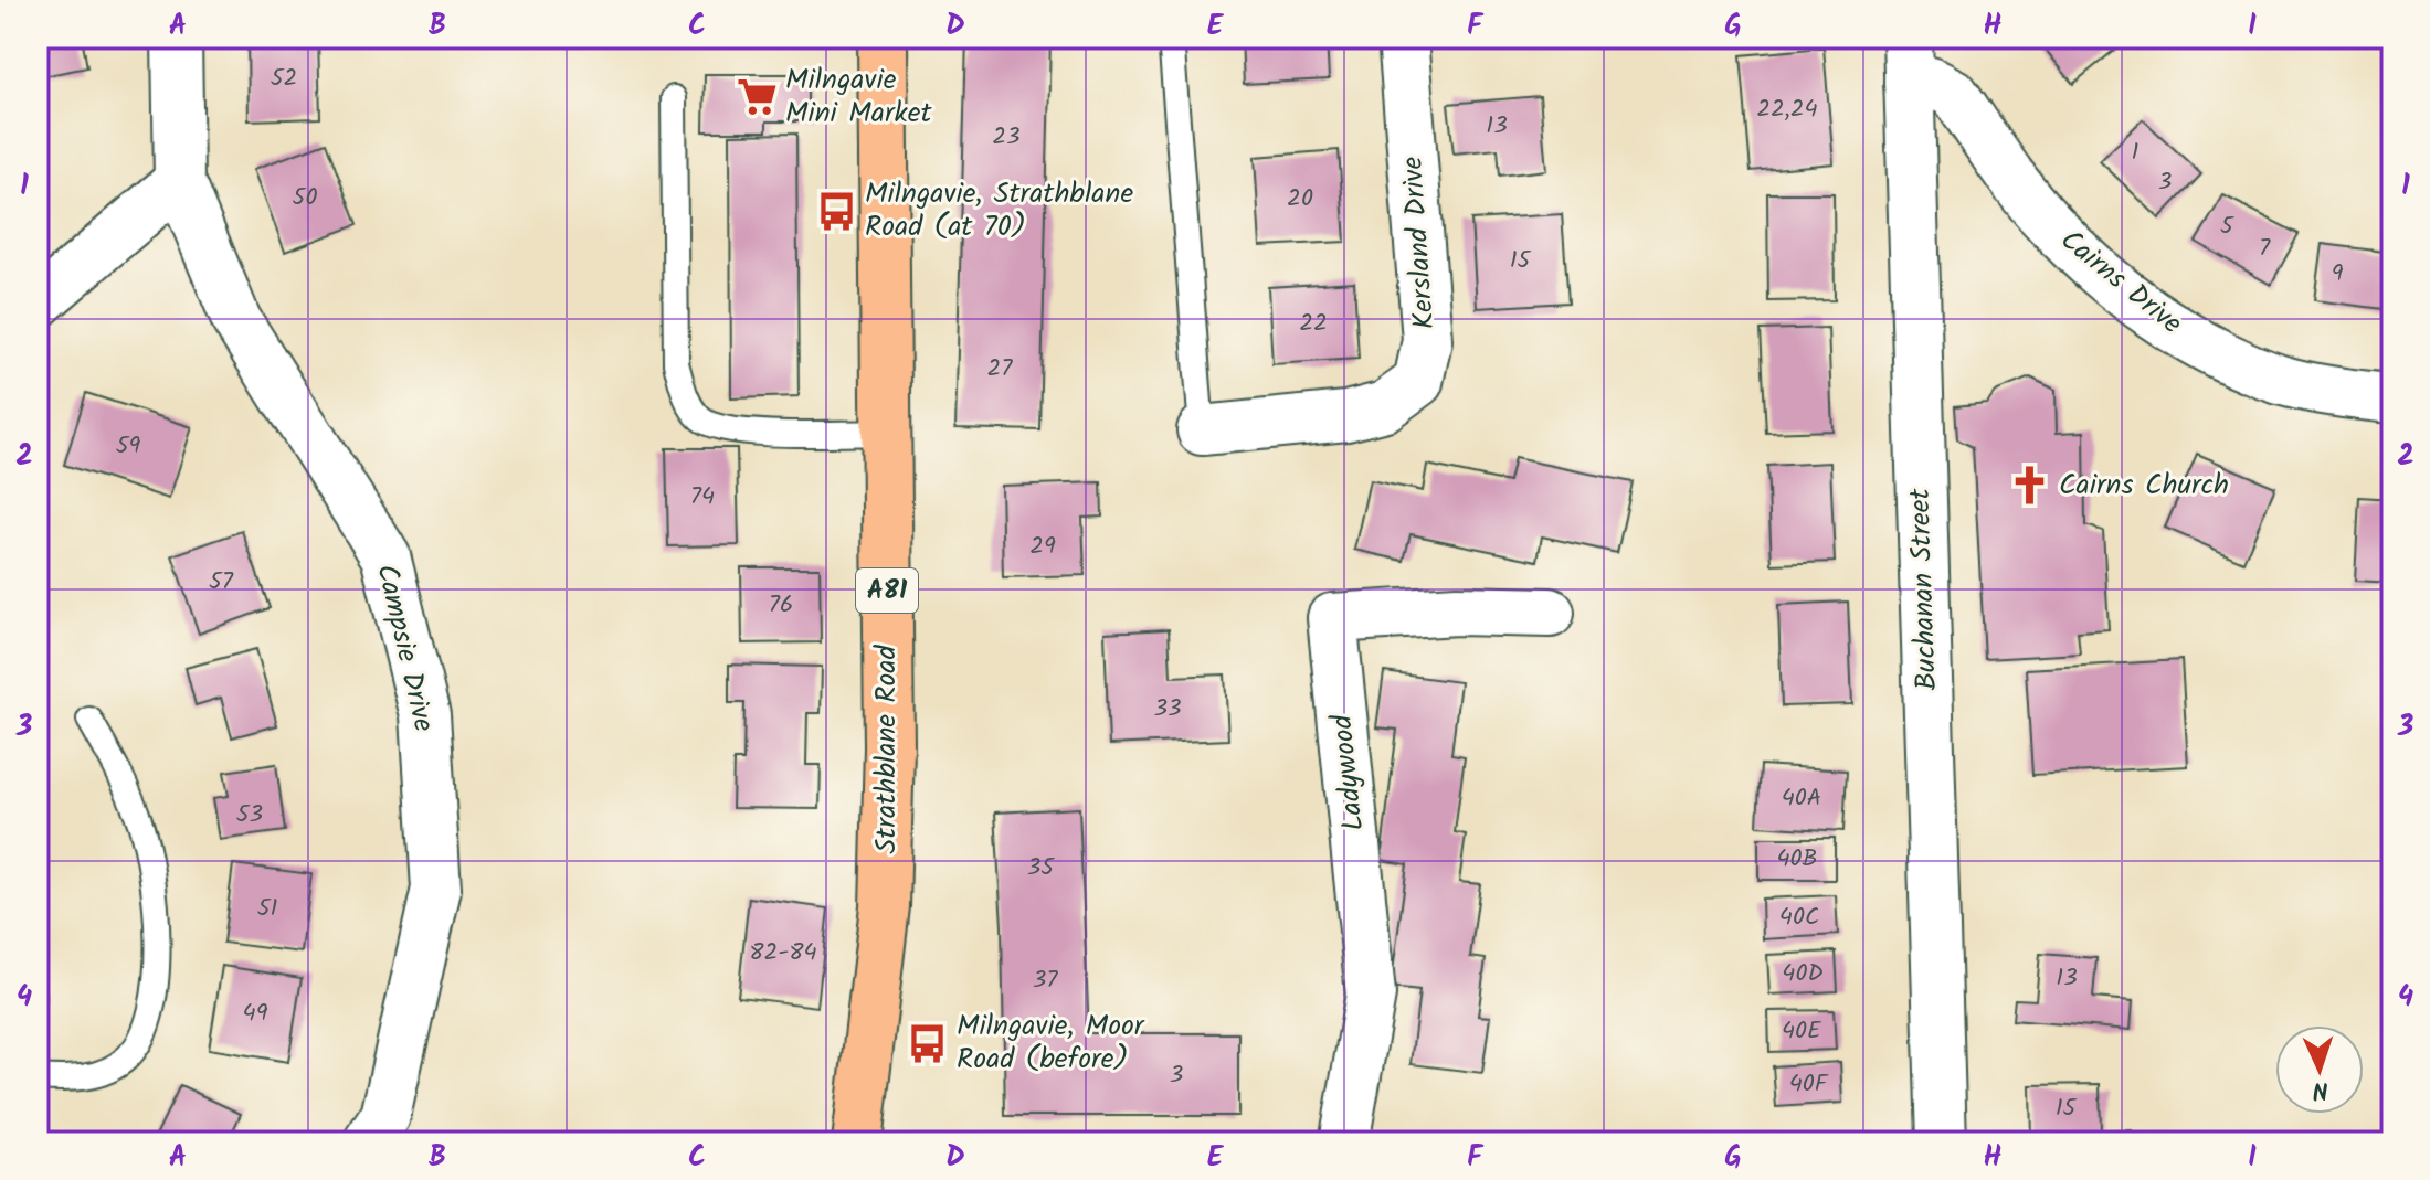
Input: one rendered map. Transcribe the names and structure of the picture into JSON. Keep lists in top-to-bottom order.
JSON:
{
  "streets": {
    "main road": ["A81", "Strathblane Road"],
    "street": [
      "Kersland Drive",
      "Cairns Drive",
      "Buchanan Street",
      "Campsie Drive",
      "Ladywood"
    ]
  },
  "crossings": [
    ["Cairns Drive", "Buchanan Street"]
  ],
  "places": {
    "supermarket": ["Milngavie Mini Market"],
    "bus stop": ["Milngavie, Strathblane Road (at 70)", "Milngavie, Moor Road (before)"],
    "church": ["Cairns Church"]
  },
  "house_numbers": [
    "52",
    "22,24",
    "13",
    "23",
    "1",
    "3",
    "50",
    "20",
    "5",
    "7",
    "15",
    "9",
    "22",
    "27",
    "59",
    "74",
    "29",
    "57",
    "76",
    "33",
    "40A",
    "53",
    "40B",
    "35",
    "51",
    "40C",
    "82-84",
    "40D",
    "13",
    "37",
    "49",
    "40E",
    "3",
    "40F",
    "15"
  ],
  "north": "bottom",
  "grid": {
    "columns": [
      "A",
      "B",
      "C",
      "D",
      "E",
      "F",
      "G",
      "H",
      "I"
    ],
    "rows": [
      "1",
      "2",
      "3",
      "4"
    ]
  }
}
